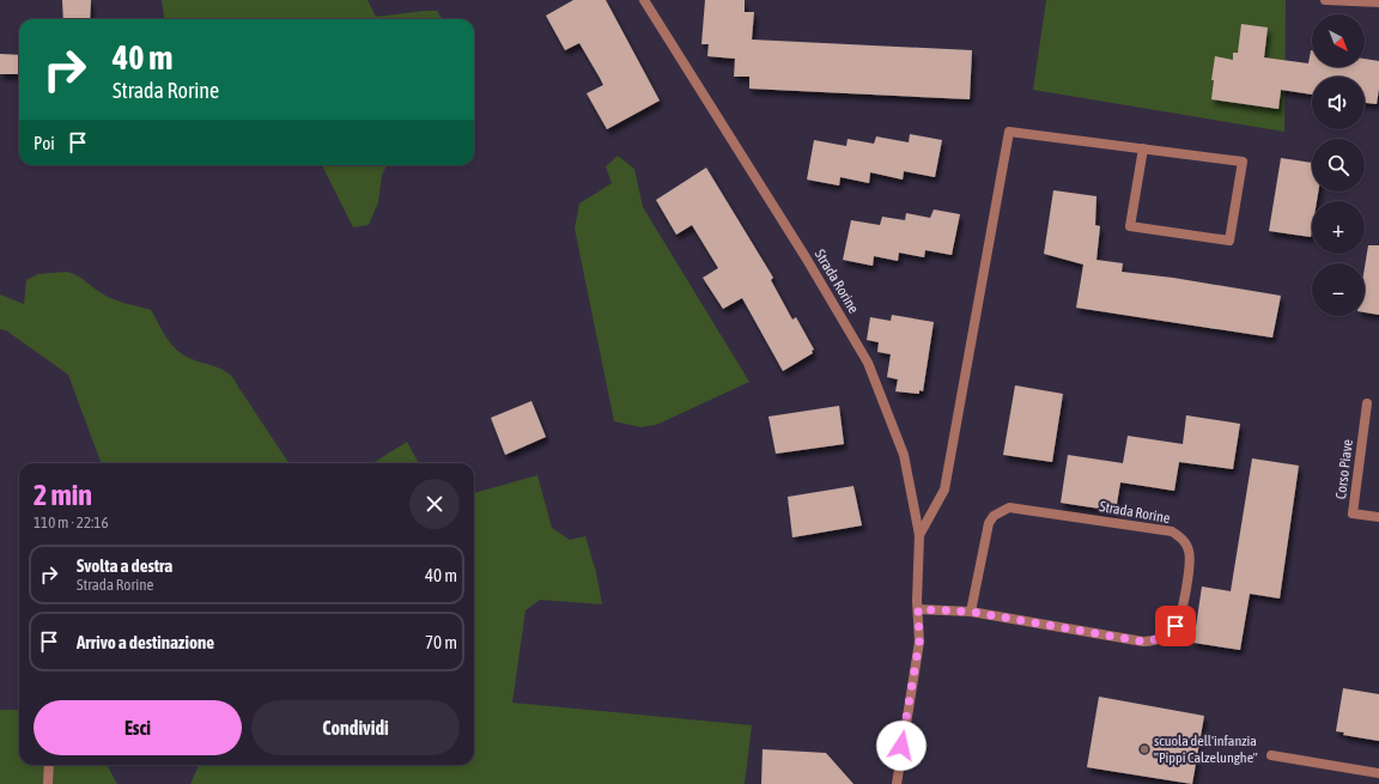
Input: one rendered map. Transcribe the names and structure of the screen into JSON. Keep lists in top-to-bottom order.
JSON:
{
  "streets": {
    "street": ["Strada Rorine", "Corso Piave"]
  },
  "places": ["scuola dell'infanzia \"Pippi Calzelunghe\""],
  "north": "bottom right",
  "page": {
    "map_buttons": ["+", "−"],
    "turn": ["40 m", "Strada Rorine"],
    "then": "Poi",
    "heading": ["2 min", "110 m · 22:16"],
    "list": [
      {
        "name": "Svolta a destra",
        "note": "Strada Rorine",
        "value": "40 m"
      },
      {
        "name": "Arrivo a destinazione",
        "value": "70 m"
      }
    ],
    "buttons": ["Esci", "Condividi"]
  }
}
